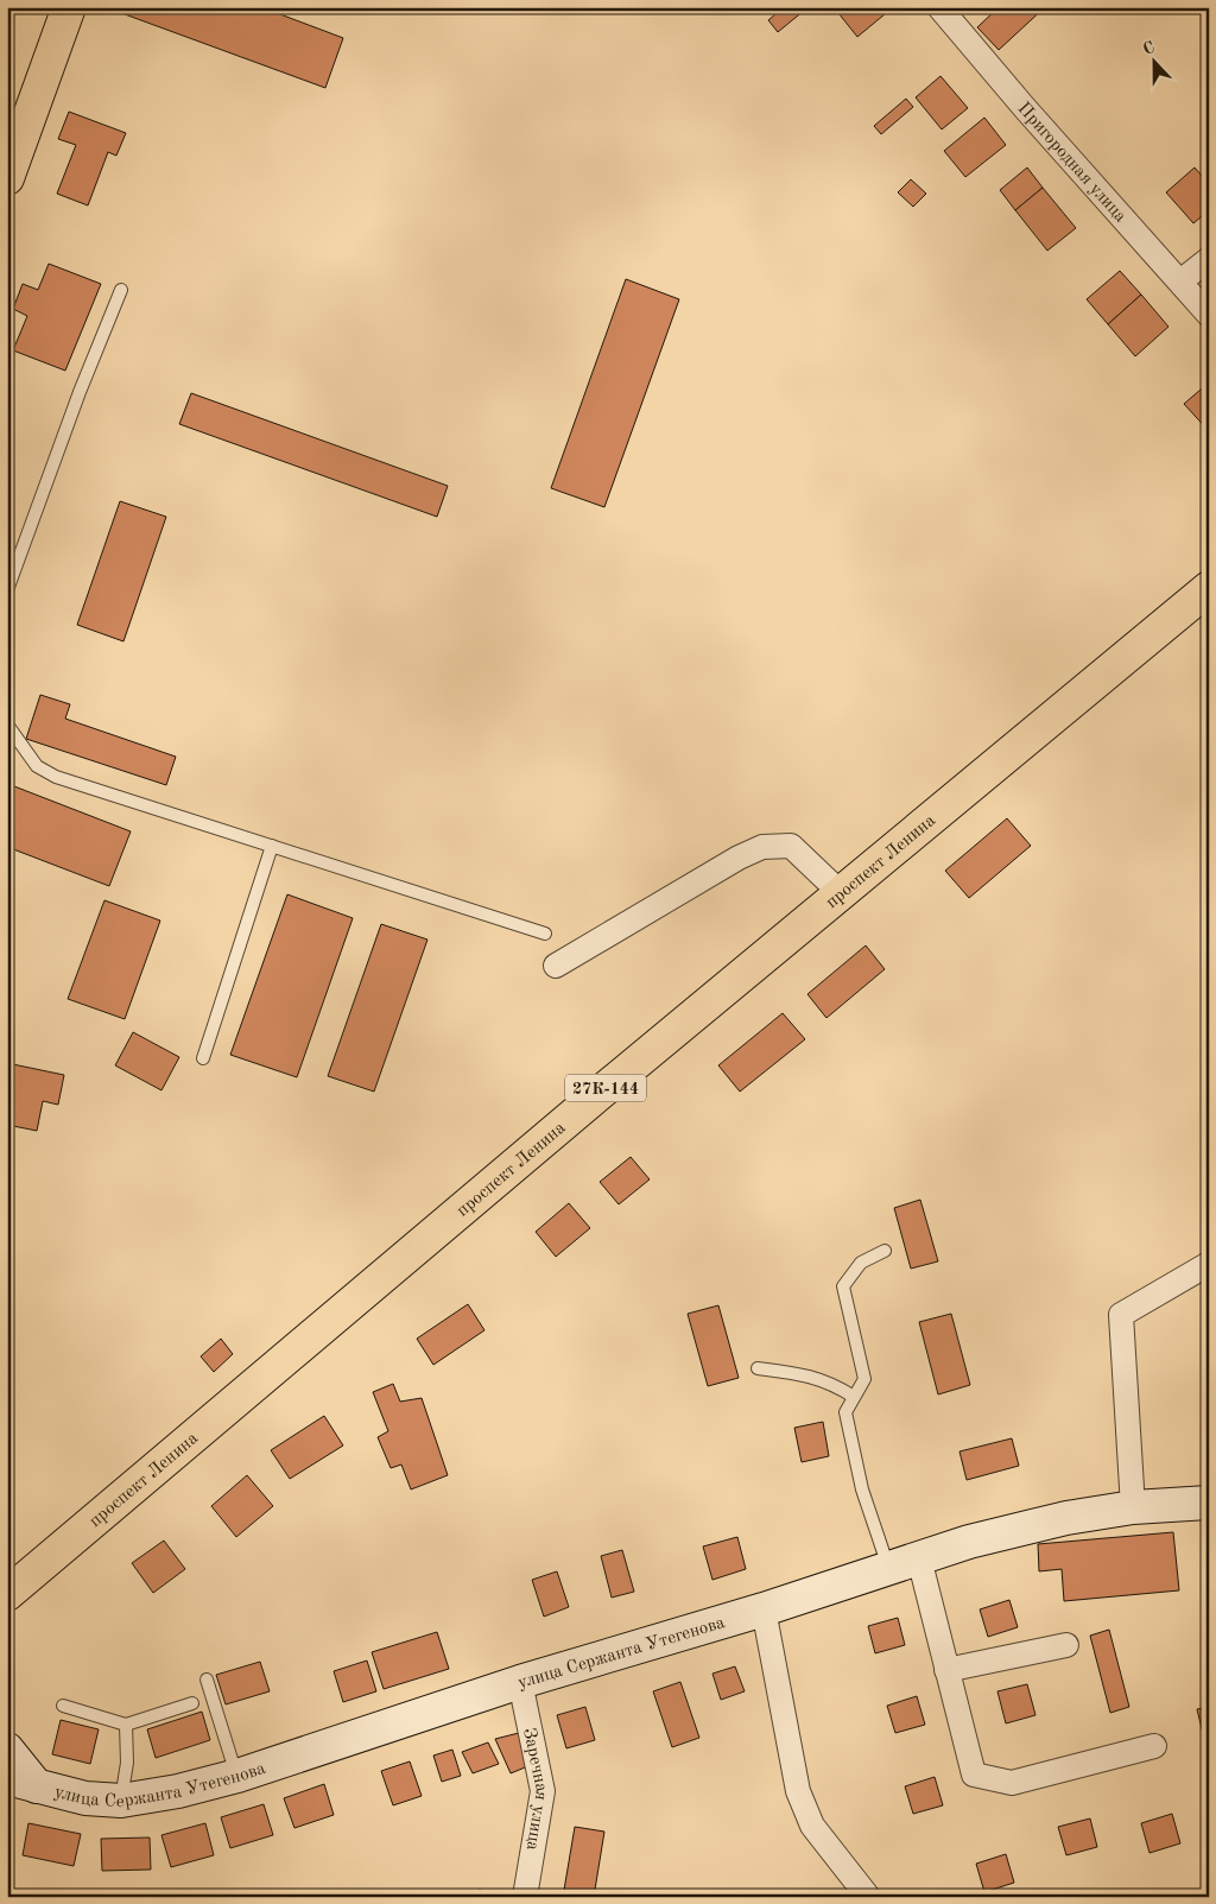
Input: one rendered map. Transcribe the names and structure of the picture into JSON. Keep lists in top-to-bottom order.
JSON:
{
  "streets": {
    "main road": ["проспект Ленина", "27К-144", "улица Сержанта Утегенова"],
    "street": ["Пригородная улица", "Заречная улица"]
  },
  "crossings": [
    ["улица Сержанта Утегенова", "Заречная улица"]
  ],
  "north": "top"
}
